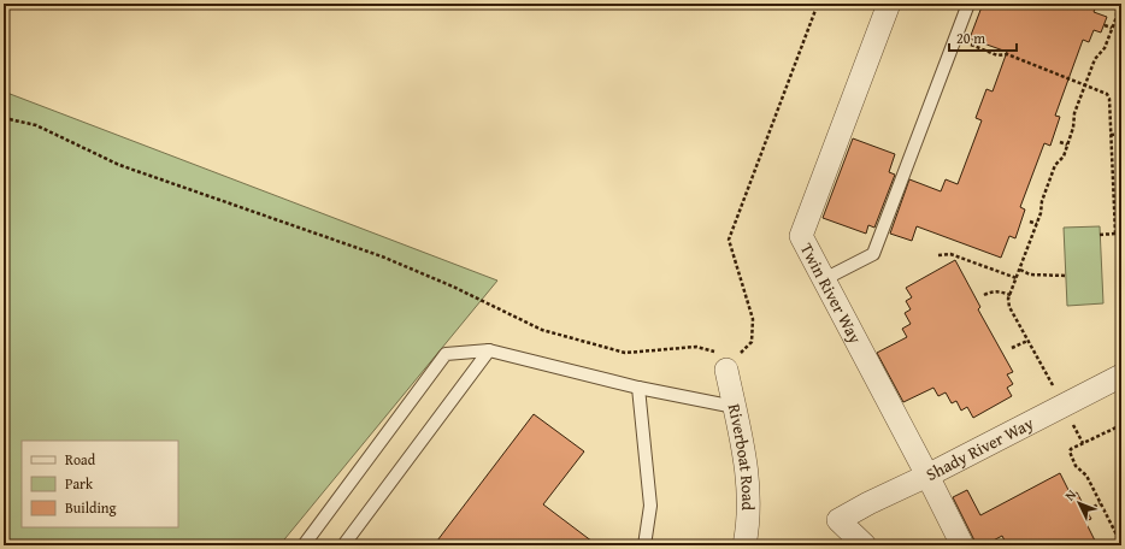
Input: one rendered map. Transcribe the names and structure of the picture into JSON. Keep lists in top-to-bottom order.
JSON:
{
  "streets": {
    "street": ["Twin River Way", "Shady River Way", "Riverboat Road"]
  },
  "crossings": [
    ["Twin River Way", "Shady River Way"]
  ],
  "legend": ["Road", "Park", "Building"],
  "scale_bar": "20 m",
  "north": "top left"
}
